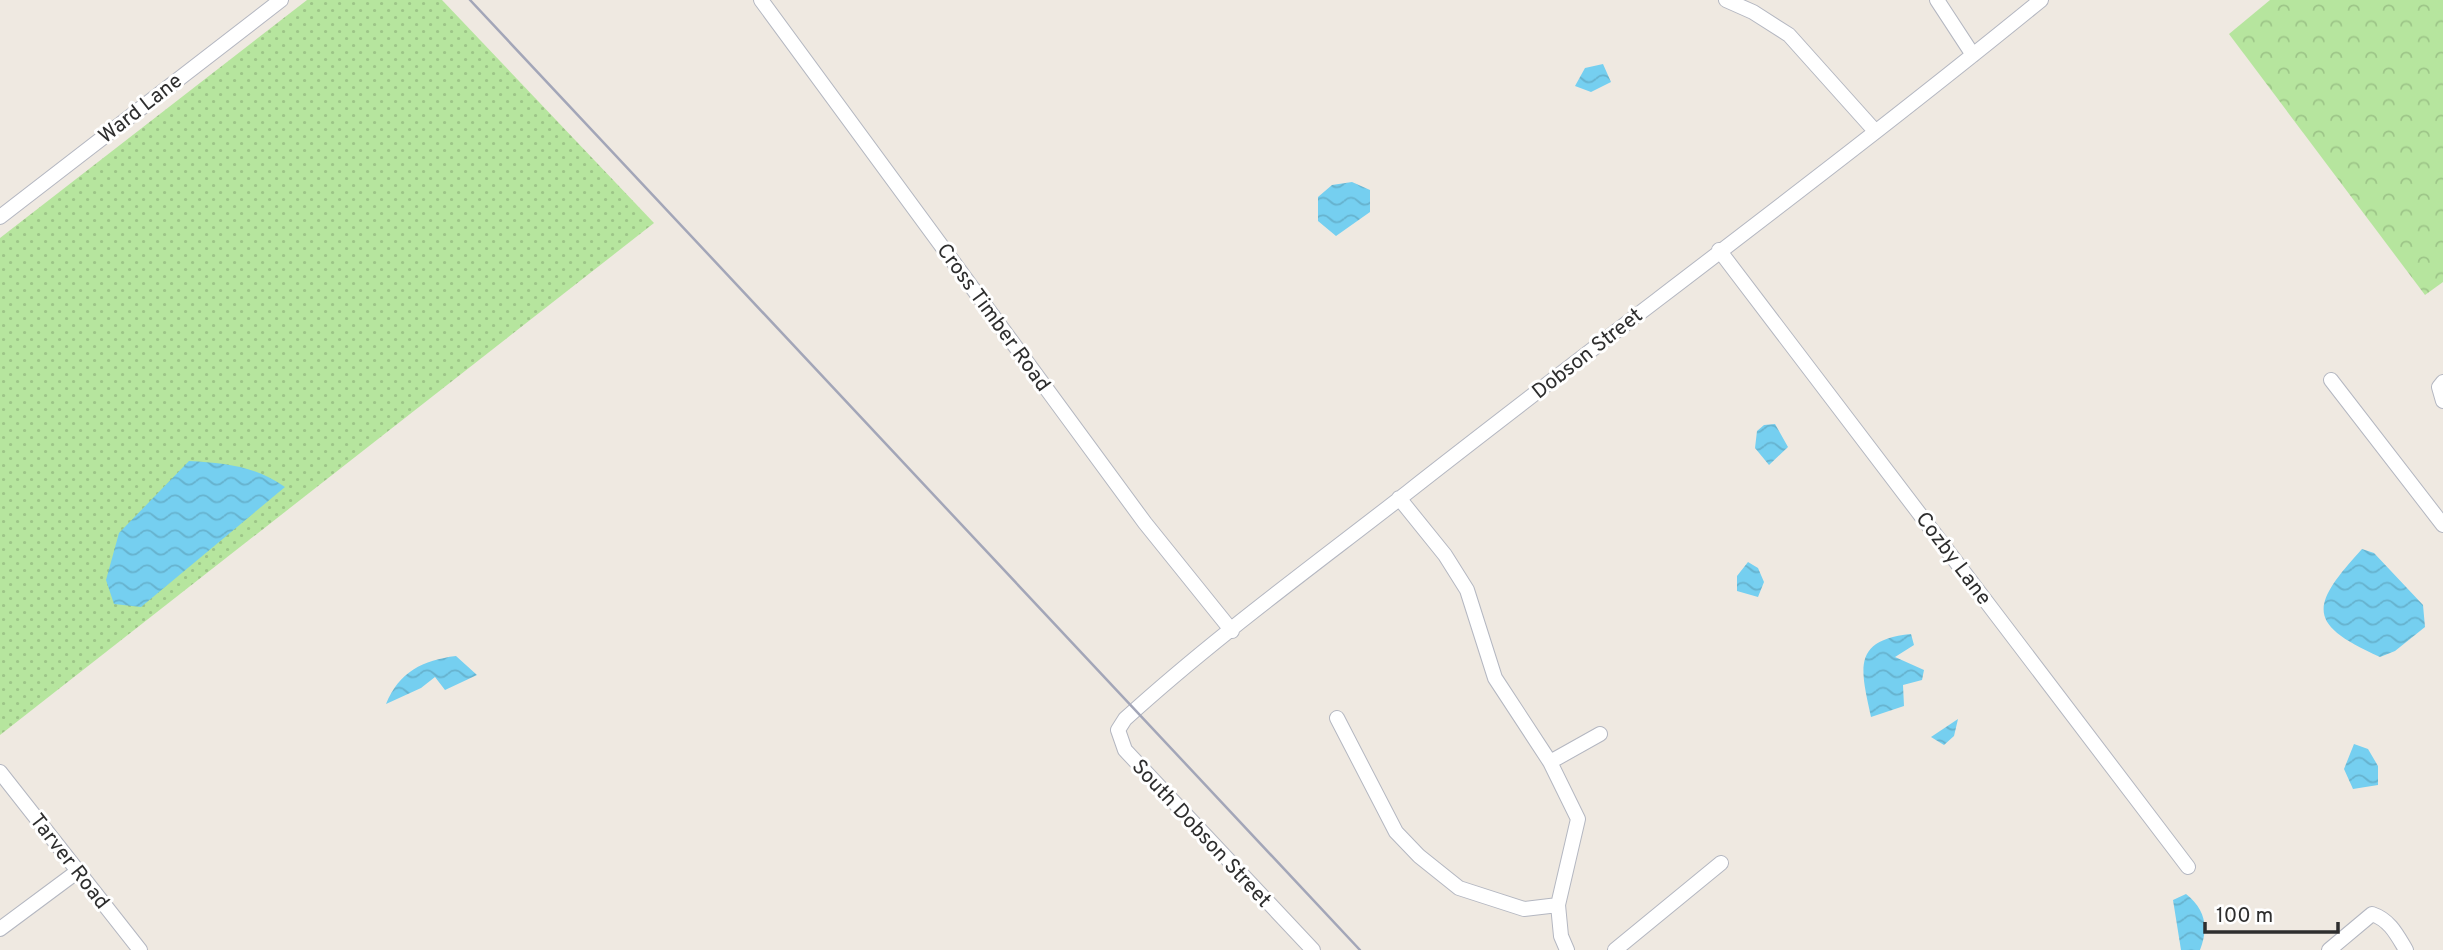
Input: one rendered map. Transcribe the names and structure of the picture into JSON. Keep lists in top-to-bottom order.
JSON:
{
  "streets": {
    "street": [
      "Ward Lane",
      "Cross Timber Road",
      "Dobson Street",
      "Cozby Lane",
      "South Dobson Street",
      "Tarver Road"
    ]
  },
  "crossings": [
    ["Cross Timber Road", "Dobson Street"],
    ["Dobson Street", "Cozby Lane"],
    ["Dobson Street", "South Dobson Street"]
  ],
  "scale_bar": "100 m"
}
